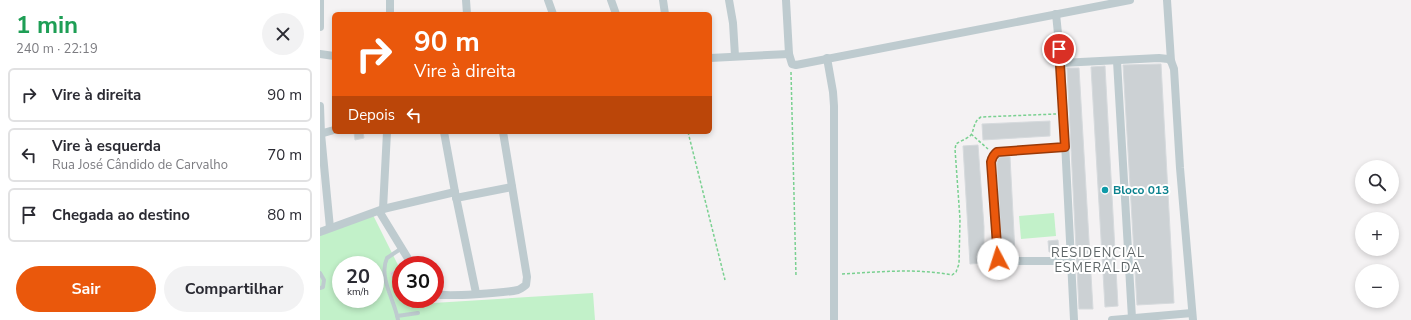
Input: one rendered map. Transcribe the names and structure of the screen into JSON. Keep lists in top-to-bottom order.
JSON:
{
  "districts": ["RESIDENCIAL ESMERALDA"],
  "places": ["Bloco 013"],
  "page": {
    "heading": ["1 min", "240 m · 22:19"],
    "turn": ["90 m", "Vire à direita"],
    "list": [
      {
        "name": "Vire à direita",
        "value": "90 m"
      },
      {
        "name": "Vire à esquerda",
        "note": "Rua José Cândido de Carvalho",
        "value": "70 m"
      },
      {
        "name": "Chegada ao destino",
        "value": "80 m"
      }
    ],
    "then": "Depois",
    "map_buttons": ["+", "−"],
    "speed": "20 km/h",
    "limit": "30",
    "buttons": ["Sair", "Compartilhar"]
  }
}
